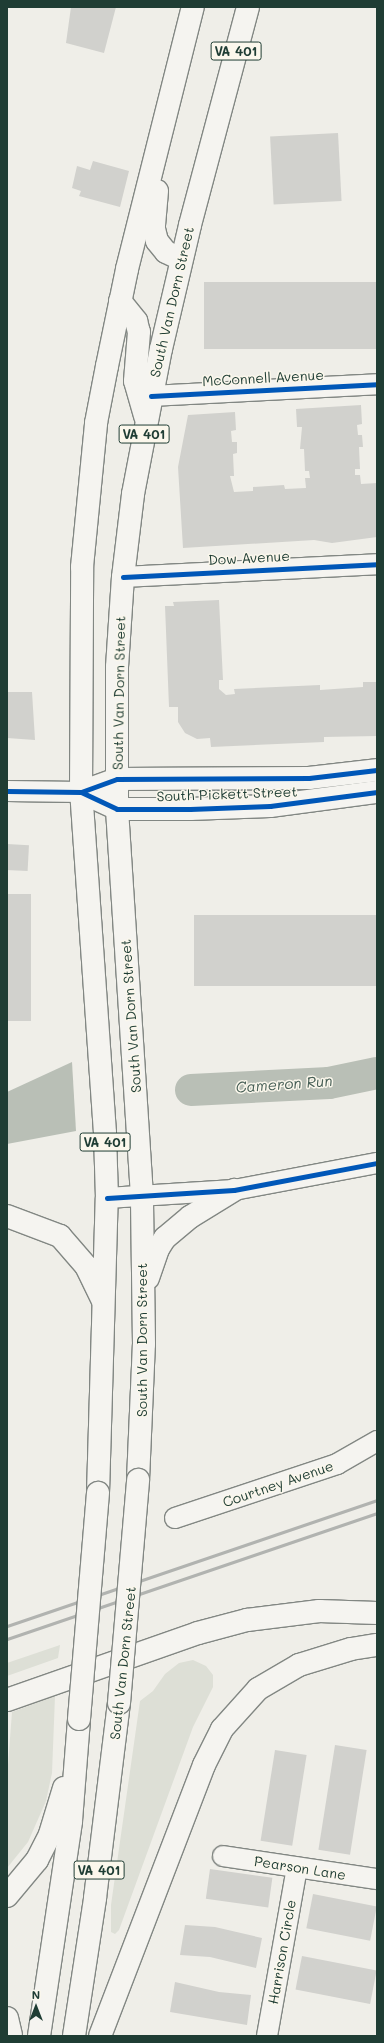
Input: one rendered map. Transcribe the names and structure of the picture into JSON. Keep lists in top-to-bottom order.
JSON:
{
  "streets": {
    "main road": ["VA 401", "South Van Dorn Street", "South Pickett Street"],
    "street": [
      "McConnell Avenue",
      "Dow Avenue",
      "Courtney Avenue",
      "Pearson Lane",
      "Harrison Circle"
    ]
  },
  "crossings": [
    ["VA 401", "South Pickett Street"],
    ["South Van Dorn Street", "McConnell Avenue"],
    ["South Van Dorn Street", "Dow Avenue"],
    ["South Van Dorn Street", "South Pickett Street"],
    ["Pearson Lane", "Harrison Circle"]
  ],
  "water": ["Cameron Run"],
  "north": "top"
}
